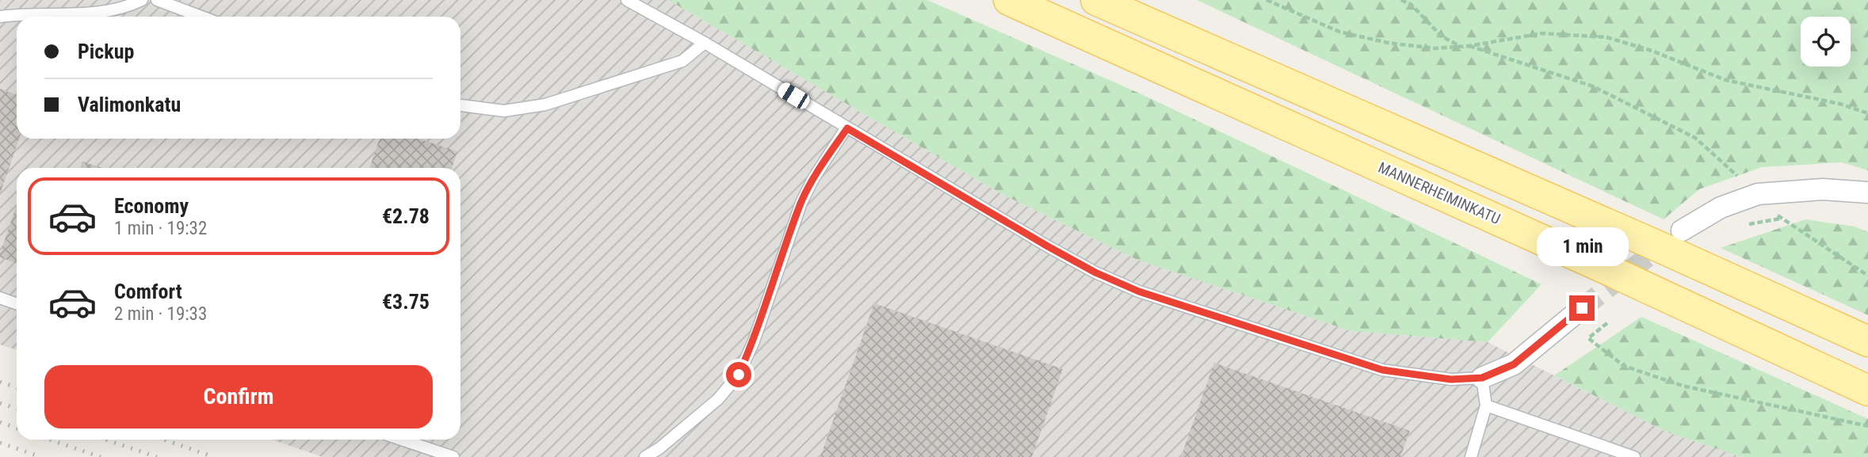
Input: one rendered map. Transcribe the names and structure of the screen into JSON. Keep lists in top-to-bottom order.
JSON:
{
  "streets": {
    "main road": ["MANNERHEIMINKATU"]
  },
  "page": {
    "banner": ["Pickup", "Valimonkatu"],
    "list": [
      {
        "name": "Economy",
        "note": "1 min · 19:32",
        "value": "€2.78"
      },
      {
        "name": "Comfort",
        "note": "2 min · 19:33",
        "value": "€3.75"
      }
    ],
    "bubble": "1 min",
    "buttons": "Confirm"
  }
}
